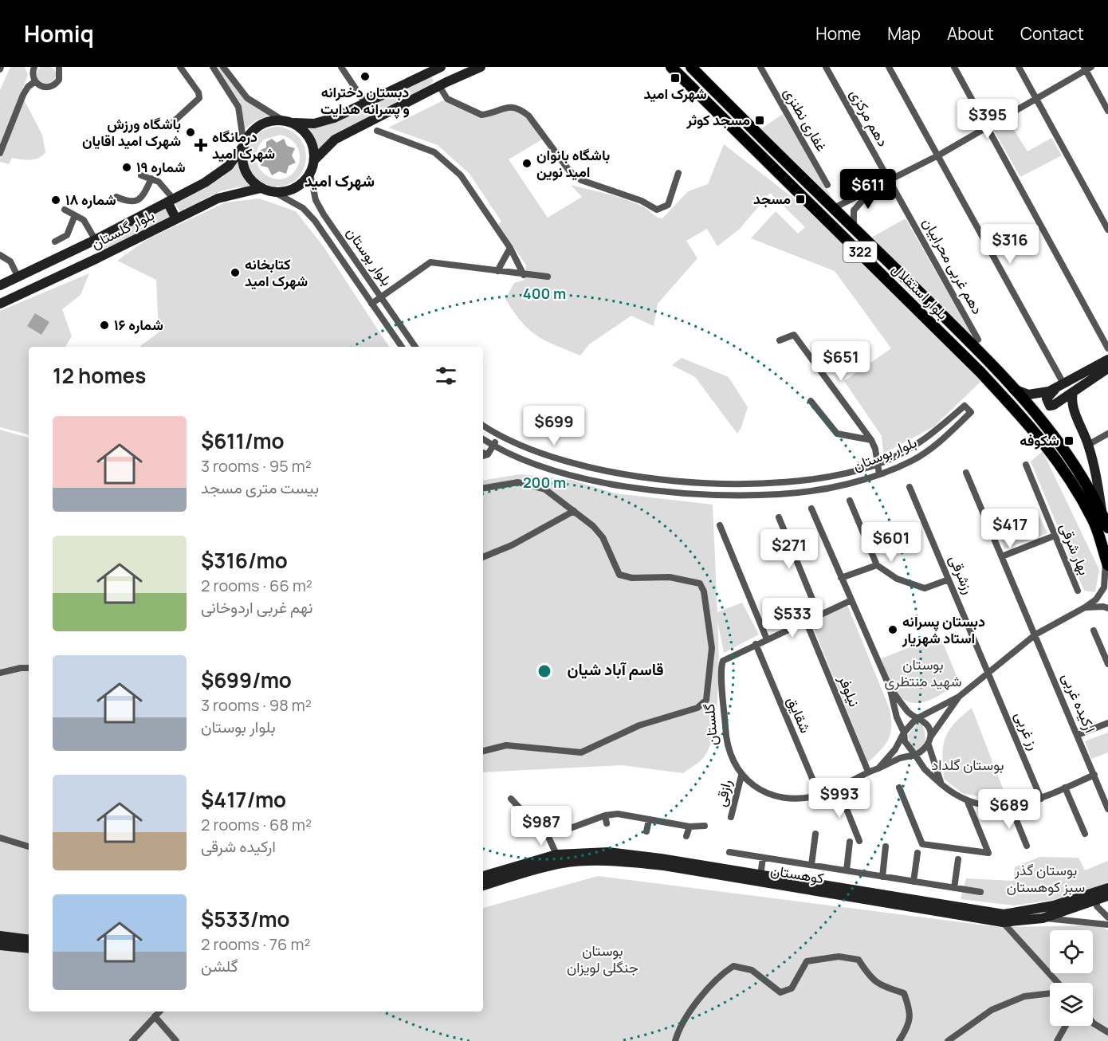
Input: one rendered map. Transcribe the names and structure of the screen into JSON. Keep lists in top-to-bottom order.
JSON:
{
  "streets": {
    "main road": [
      "بلوار گلستان",
      "322",
      "بلوار استقلال",
      "کوهستان"
    ],
    "street": [
      "دهم مرکزی",
      "غفاری نطنزی",
      "بلوار بوستان",
      "دهم غربی محرابیان",
      "بهار شرقی",
      "رزشرقی",
      "نیلوفر",
      "ارکیده غربی",
      "شقایق",
      "گلستان",
      "رز غربی",
      "رازقی"
    ]
  },
  "crossings": [
    ["دهم مرکزی", "دهم غربی محرابیان"],
    ["بلوار گلستان", "بلوار بوستان"],
    ["رزشرقی", "رز غربی"],
    ["نیلوفر", "گلستان"],
    ["شقایق", "گلستان"],
    ["گلستان", "رازقی"]
  ],
  "districts": ["شهرک امید", "قاسم آباد شیان"],
  "parks": [
    "بوستان شهید منتظری",
    "بوستان گلداد",
    "بوستان گذر سبز کوهستان",
    "بوستان جنگلی لویزان"
  ],
  "places": {
    "other": [
      "دبستان دخترانه و پسرانه هدایت",
      "باشگاه ورزش شهرک امید اقایان",
      "باشگاه بانوان امید نوین",
      "شماره ۱۹",
      "شماره ۱۸",
      "کتابخانه شهرک امید",
      "شماره ۱۶",
      "دبستان پسرانه استاد شهريار"
    ],
    "transit": [
      "شهرک امید",
      "مسجد کوثر",
      "مسجد",
      "شکوفه"
    ],
    "health": ["درمانگاه شهرک امید"]
  },
  "page": {
    "header": "Homiq",
    "nav": [
      "Home",
      "Map",
      "About",
      "Contact"
    ],
    "price": [
      "$395",
      "$611",
      "$316",
      "$651",
      "$699",
      "$417",
      "$601",
      "$271",
      "$533",
      "$993",
      "$689",
      "$987"
    ],
    "heading": "12 homes",
    "list": [
      {
        "name": "$611/mo",
        "note": "3 rooms · 95 m² · بیست متری مسجد"
      },
      {
        "name": "$316/mo",
        "note": "2 rooms · 66 m² · نهم غربی اردوخانی"
      },
      {
        "name": "$699/mo",
        "note": "3 rooms · 98 m² · بلوار بوستان"
      },
      {
        "name": "$417/mo",
        "note": "2 rooms · 68 m² · ارکیده شرقی"
      },
      {
        "name": "$533/mo",
        "note": "2 rooms · 76 m² · گلشن"
      }
    ]
  },
  "rings": ["400 m", "200 m"]
}
